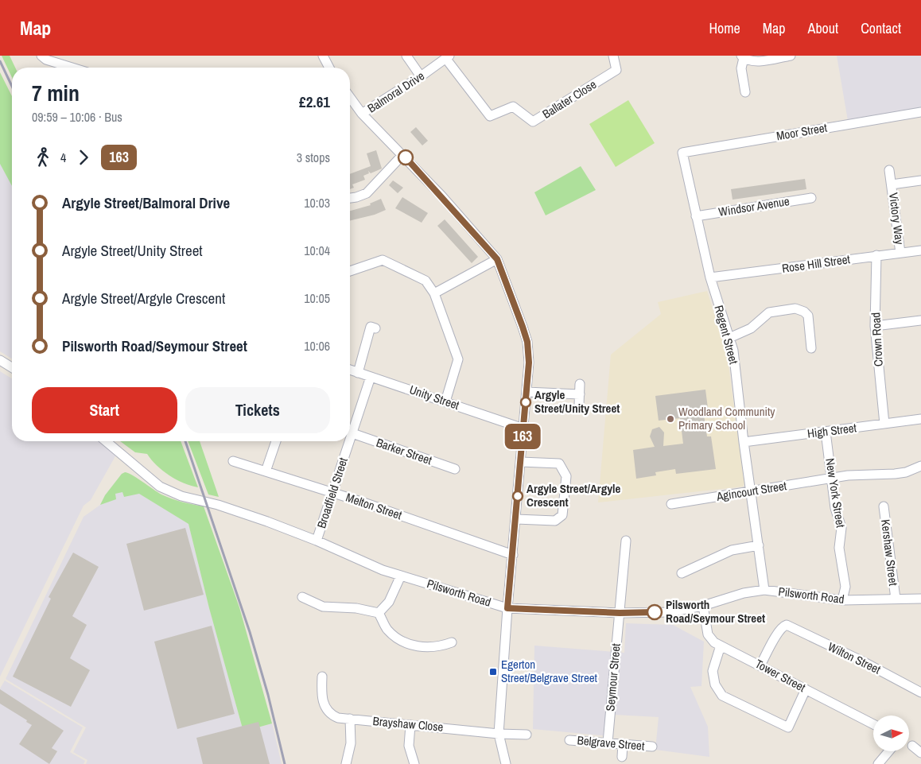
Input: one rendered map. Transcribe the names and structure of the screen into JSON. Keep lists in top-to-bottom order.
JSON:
{
  "streets": {
    "street": [
      "Balmoral Drive",
      "Ballater Close",
      "Moor Street",
      "Windsor Avenue",
      "Victory Way",
      "Rose Hill Street",
      "Regent Street",
      "Crown Road",
      "Unity Street",
      "High Street",
      "Barker Street",
      "Agincourt Street",
      "Broadfield Street",
      "New York Street",
      "Melton Street",
      "Kershaw Street",
      "Pilsworth Road",
      "Wilton Street",
      "Tower Street",
      "Seymour Street",
      "Brayshaw Close",
      "Belgrave Street"
    ]
  },
  "crossings": [
    ["Balmoral Drive", "Ballater Close"],
    ["Moor Street", "Regent Street"],
    ["Windsor Avenue", "Regent Street"],
    ["Victory Way", "Rose Hill Street"],
    ["Rose Hill Street", "Regent Street"],
    ["Rose Hill Street", "Crown Road"],
    ["Regent Street", "High Street"],
    ["Regent Street", "Agincourt Street"],
    ["Regent Street", "Pilsworth Road"],
    ["Crown Road", "High Street"],
    ["Unity Street", "Broadfield Street"],
    ["High Street", "New York Street"],
    ["Barker Street", "Broadfield Street"],
    ["Agincourt Street", "New York Street"],
    ["Broadfield Street", "Melton Street"],
    ["Broadfield Street", "Pilsworth Road"],
    ["New York Street", "Pilsworth Road"],
    ["Kershaw Street", "Pilsworth Road"],
    ["Pilsworth Road", "Tower Street"],
    ["Pilsworth Road", "Seymour Street"],
    ["Wilton Street", "Tower Street"],
    ["Seymour Street", "Belgrave Street"]
  ],
  "places": {
    "other": [
      "Argyle Street/Unity Street",
      "Woodland Community Primary School",
      "Argyle Street/Argyle Crescent",
      "Pilsworth Road/Seymour Street"
    ],
    "transit": ["Egerton Street/Belgrave Street"]
  },
  "lines": ["bus line 163"],
  "north": "right",
  "page": {
    "header": "Map",
    "nav": [
      "Home",
      "Map",
      "About",
      "Contact"
    ],
    "on_map": "163",
    "heading": ["7 min", "09:59 – 10:06 · Bus", "£2.61"],
    "legs": ["4", "163", "3 stops"],
    "list": [
      {
        "name": "Argyle Street/Balmoral Drive",
        "value": "10:03"
      },
      {
        "name": "Argyle Street/Unity Street",
        "value": "10:04"
      },
      {
        "name": "Argyle Street/Argyle Crescent",
        "value": "10:05"
      },
      {
        "name": "Pilsworth Road/Seymour Street",
        "value": "10:06"
      }
    ],
    "buttons": ["Start", "Tickets"]
  }
}
